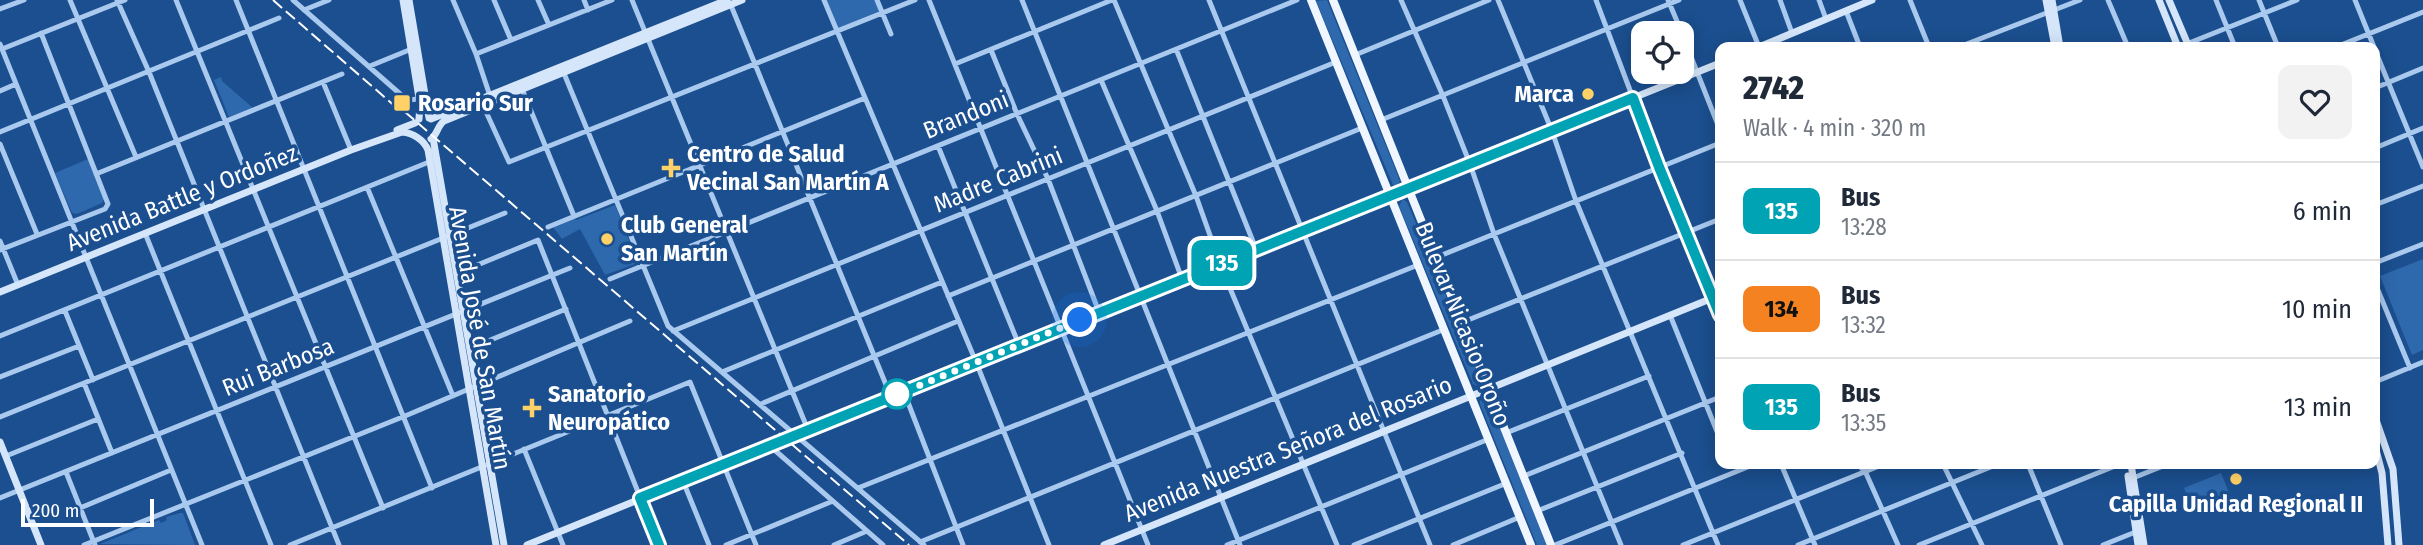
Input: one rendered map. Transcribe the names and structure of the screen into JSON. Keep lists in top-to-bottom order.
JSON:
{
  "streets": {
    "main road": ["Bulevar Nicasio Oroño"],
    "street": [
      "Brandoni",
      "Madre Cabrini",
      "Avenida Battle y Ordoñez",
      "Avenida José de San Martín",
      "Rui Barbosa",
      "Avenida Nuestra Señora del Rosario"
    ]
  },
  "crossings": [
    ["Madre Cabrini", "Bulevar Nicasio Oroño"],
    ["Avenida Battle y Ordoñez", "Avenida José de San Martín"],
    ["Bulevar Nicasio Oroño", "Avenida Nuestra Señora del Rosario"],
    ["Avenida José de San Martín", "Rui Barbosa"]
  ],
  "places": {
    "other": ["Marca", "Club General San Martín", "Capilla Unidad Regional II"],
    "transit": ["Rosario Sur"],
    "health": ["Centro de Salud Vecinal San Martín A", "Sanatorio Neuropático"]
  },
  "lines": ["bus line 135"],
  "scale_bar": "200 m",
  "page": {
    "on_map": "135",
    "heading": ["2742", "Walk · 4 min · 320 m"],
    "list": [
      {
        "mark": "135",
        "name": "Bus",
        "note": "13:28",
        "value": "6 min"
      },
      {
        "mark": "134",
        "name": "Bus",
        "note": "13:32",
        "value": "10 min"
      },
      {
        "mark": "135",
        "name": "Bus",
        "note": "13:35",
        "value": "13 min"
      }
    ],
    "scale": "200 m"
  }
}
